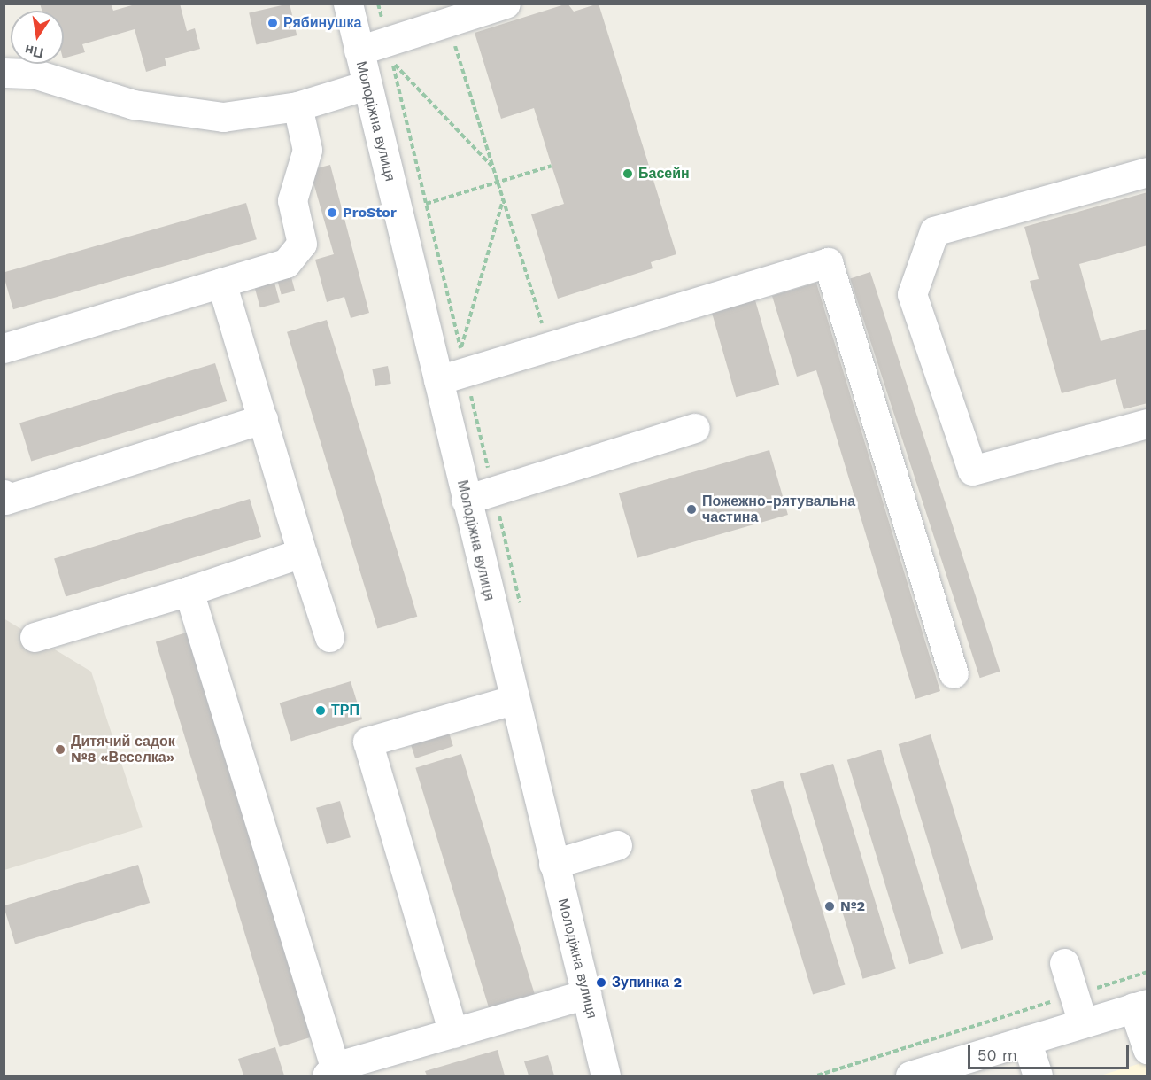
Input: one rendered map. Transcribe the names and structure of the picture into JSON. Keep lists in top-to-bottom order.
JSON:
{
  "streets": {
    "street": ["Молодіжна вулиця"]
  },
  "places": [
    "Рябинушка",
    "Басейн",
    "ProStor",
    "Пожежно-рятувальна частина",
    "ТРП",
    "Дитячий садок №8 «Веселка»",
    "№2",
    "Зупинка 2"
  ],
  "scale_bar": "50 m",
  "north": "bottom"
}
